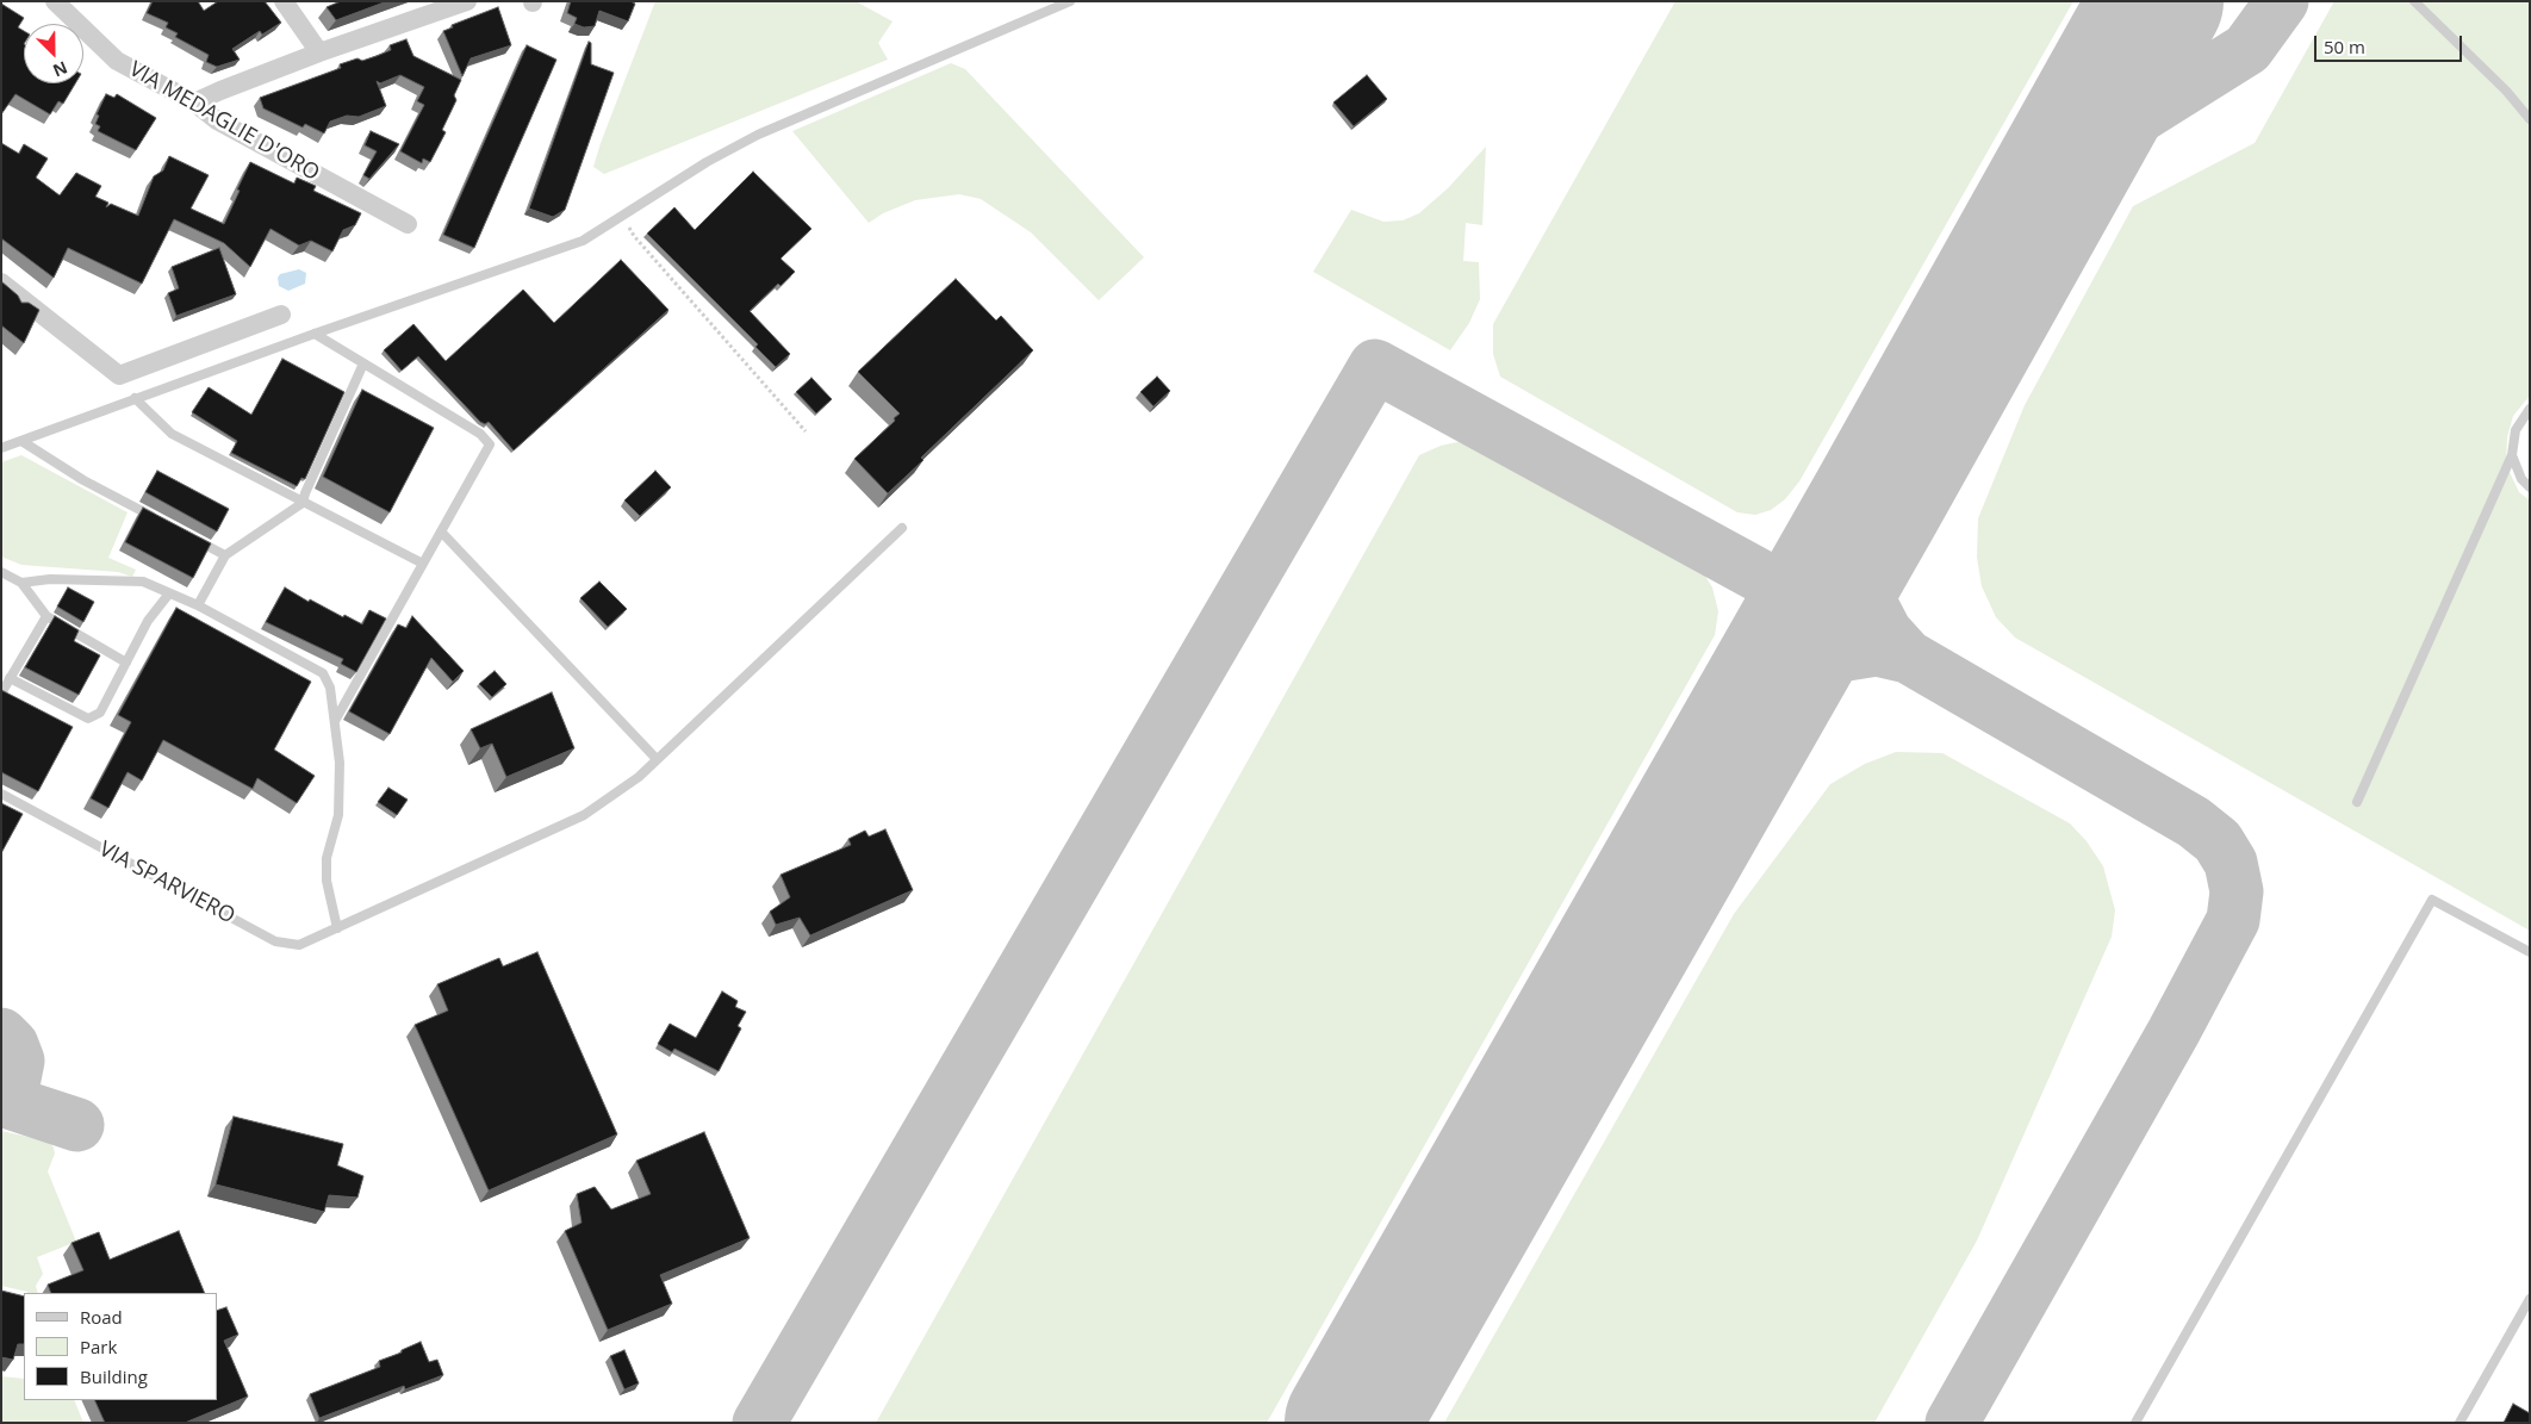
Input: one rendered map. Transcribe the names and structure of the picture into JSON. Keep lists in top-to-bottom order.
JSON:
{
  "streets": {
    "street": ["VIA MEDAGLIE D'ORO"],
    "lane": ["VIA SPARVIERO"]
  },
  "legend": ["Road", "Park", "Building"],
  "scale_bar": "50 m",
  "north": "bottom right"
}
